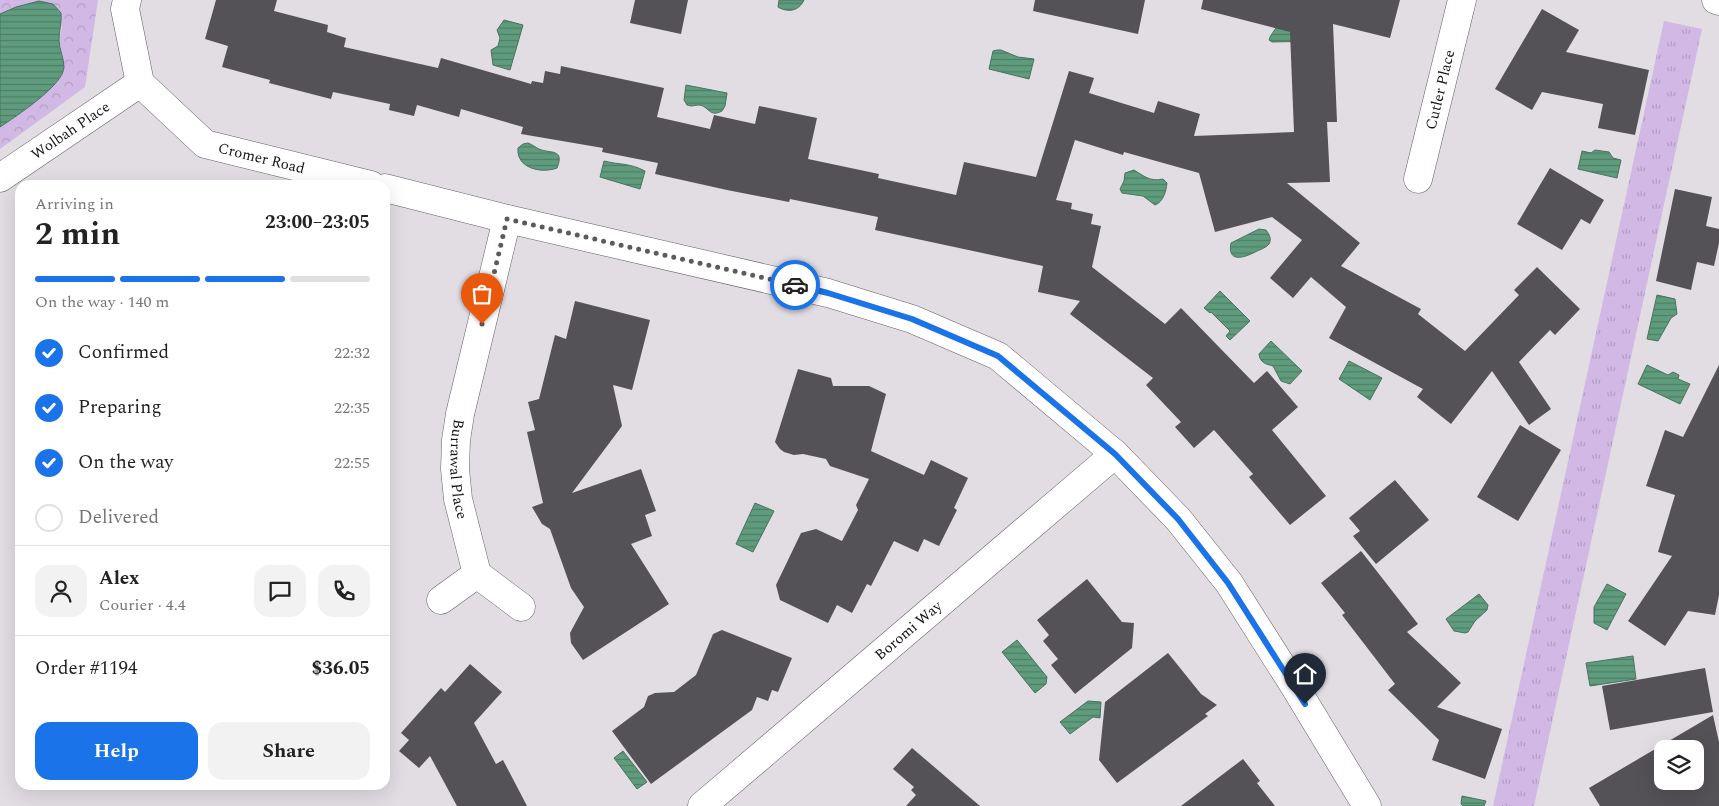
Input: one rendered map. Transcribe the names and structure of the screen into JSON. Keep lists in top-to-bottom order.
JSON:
{
  "streets": {
    "street": [
      "Cutler Place",
      "Wolbah Place",
      "Cromer Road",
      "Burrawal Place",
      "Boromi Way"
    ]
  },
  "crossings": [
    ["Wolbah Place", "Cromer Road"]
  ],
  "page": {
    "heading": ["2 min", "Arriving in", "23:00–23:05"],
    "panel": [
      "Alex",
      "Courier · 4.4",
      "Order #1194",
      "$36.05"
    ],
    "bar": "On the way · 140 m",
    "list": [
      ["Confirmed", "22:32"],
      ["Preparing", "22:35"],
      ["On the way", "22:55"],
      "Delivered"
    ],
    "buttons": ["Help", "Share"]
  }
}
